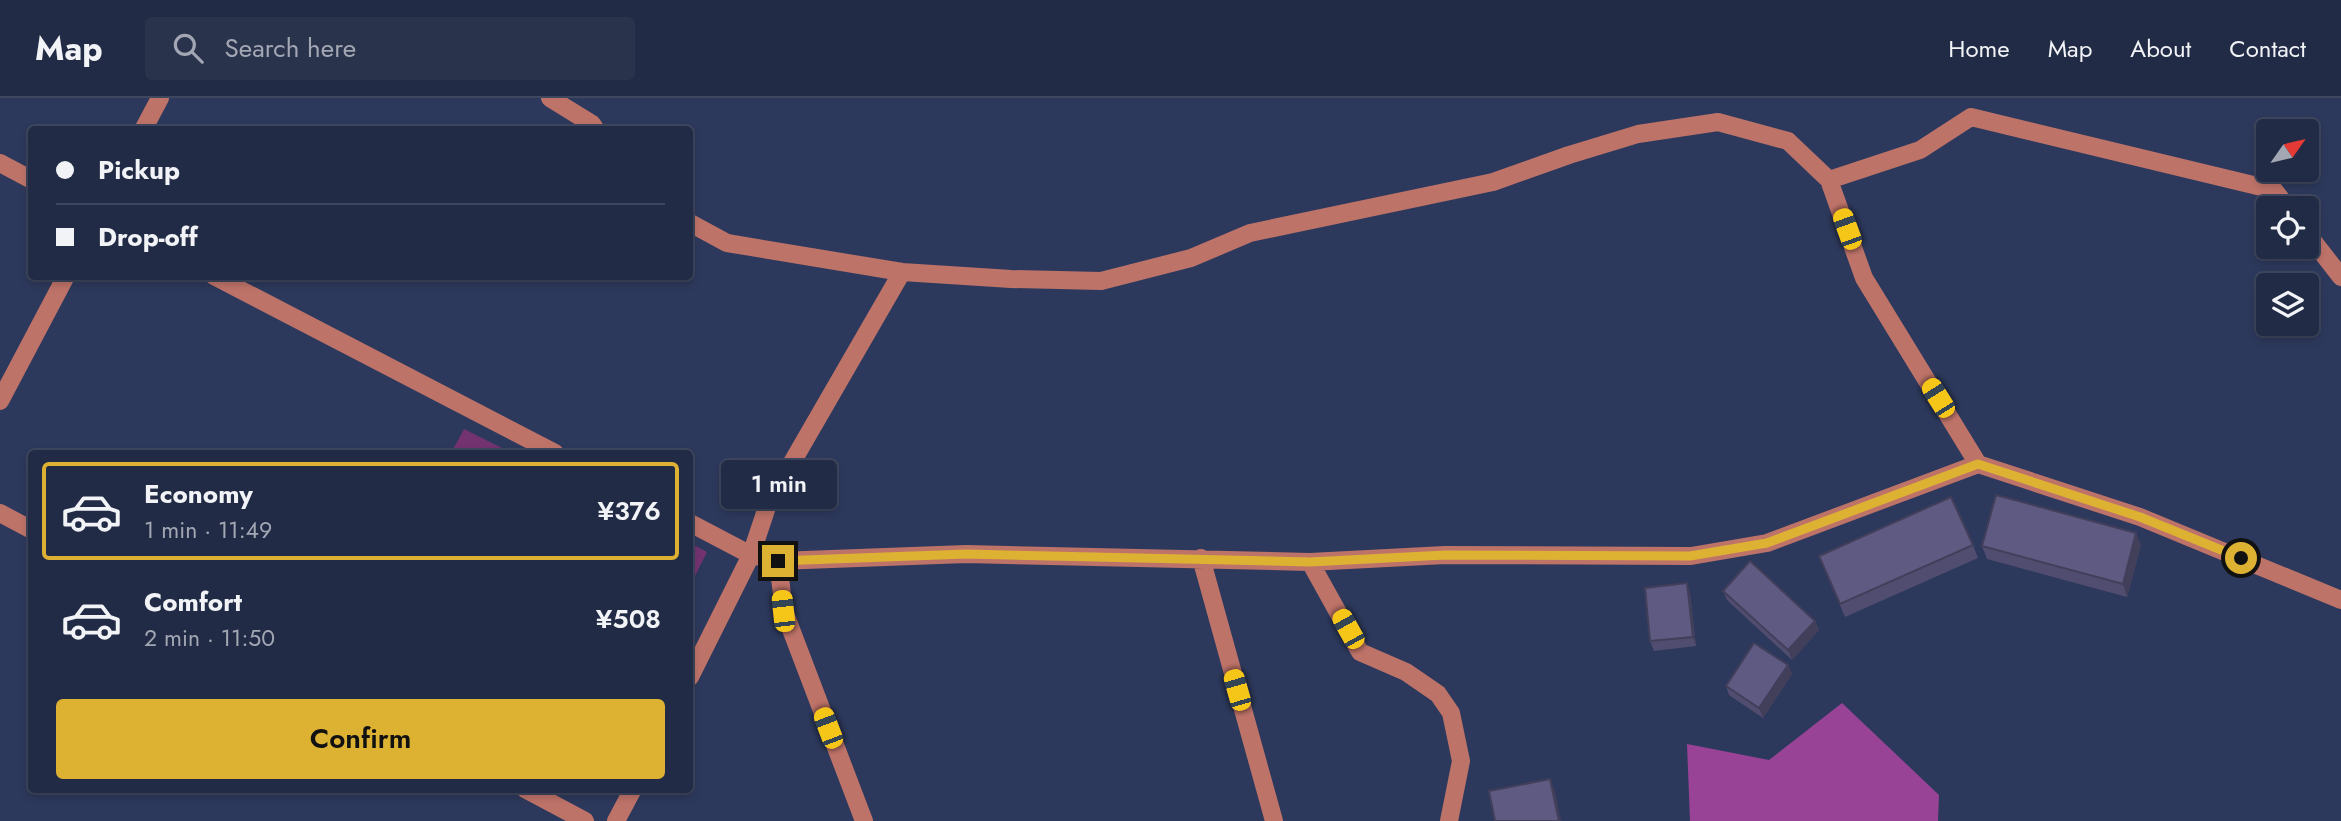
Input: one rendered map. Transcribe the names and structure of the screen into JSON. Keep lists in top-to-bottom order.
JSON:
{
  "north": "top right",
  "page": {
    "header": "Map",
    "search": "Search here",
    "nav": [
      "Home",
      "Map",
      "About",
      "Contact"
    ],
    "banner": ["Pickup", "Drop-off"],
    "bubble": "1 min",
    "list": [
      {
        "name": "Economy",
        "note": "1 min · 11:49",
        "value": "¥376"
      },
      {
        "name": "Comfort",
        "note": "2 min · 11:50",
        "value": "¥508"
      }
    ],
    "buttons": "Confirm"
  }
}
